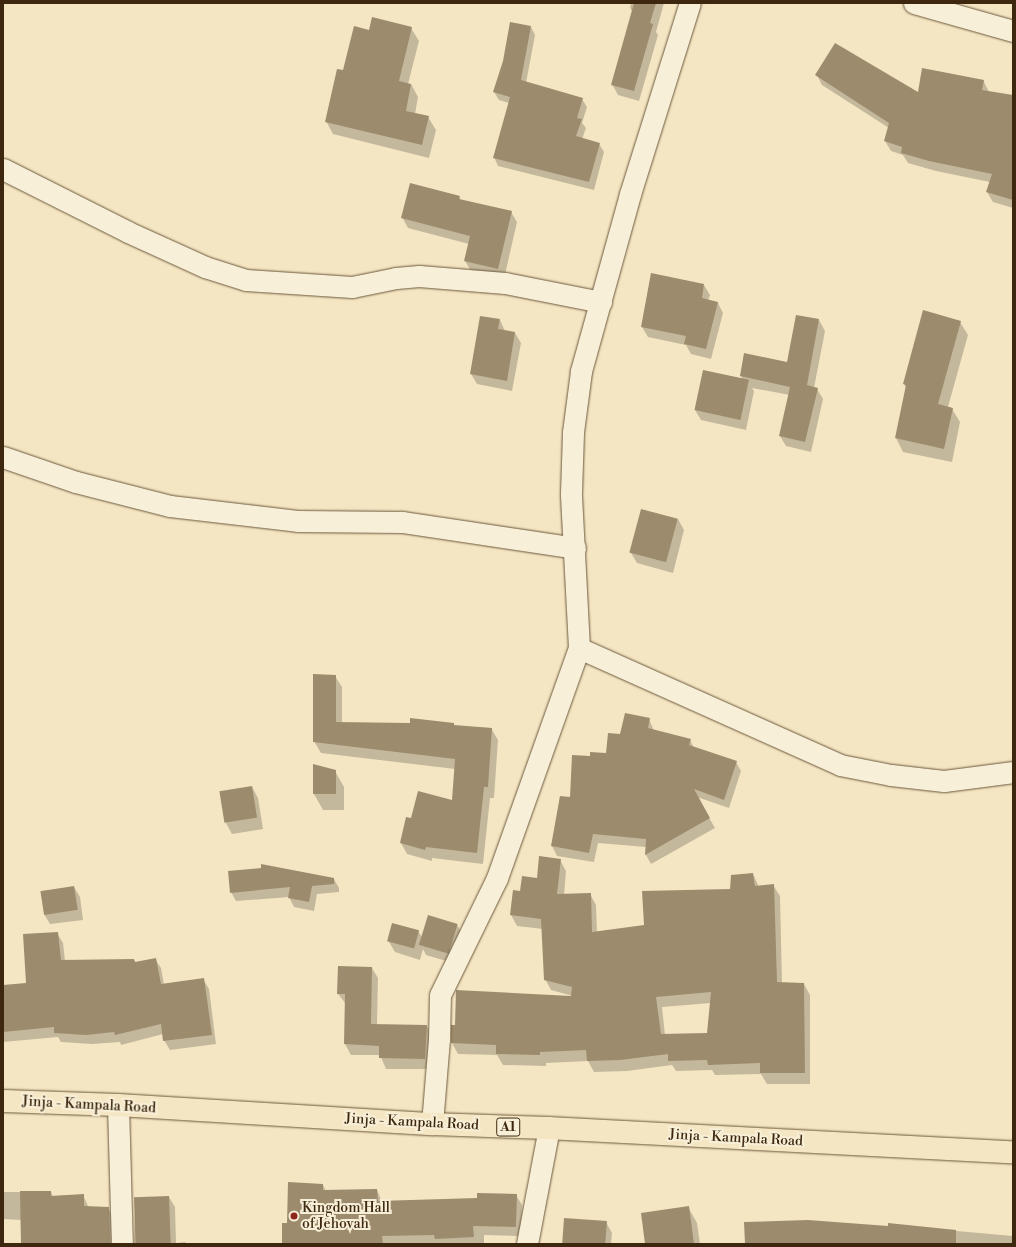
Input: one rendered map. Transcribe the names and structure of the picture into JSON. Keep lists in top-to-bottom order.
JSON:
{
  "streets": {
    "highway": ["Jinja - Kampala Road", "A1"]
  },
  "places": ["Kingdom Hall of Jehovah"]
}
